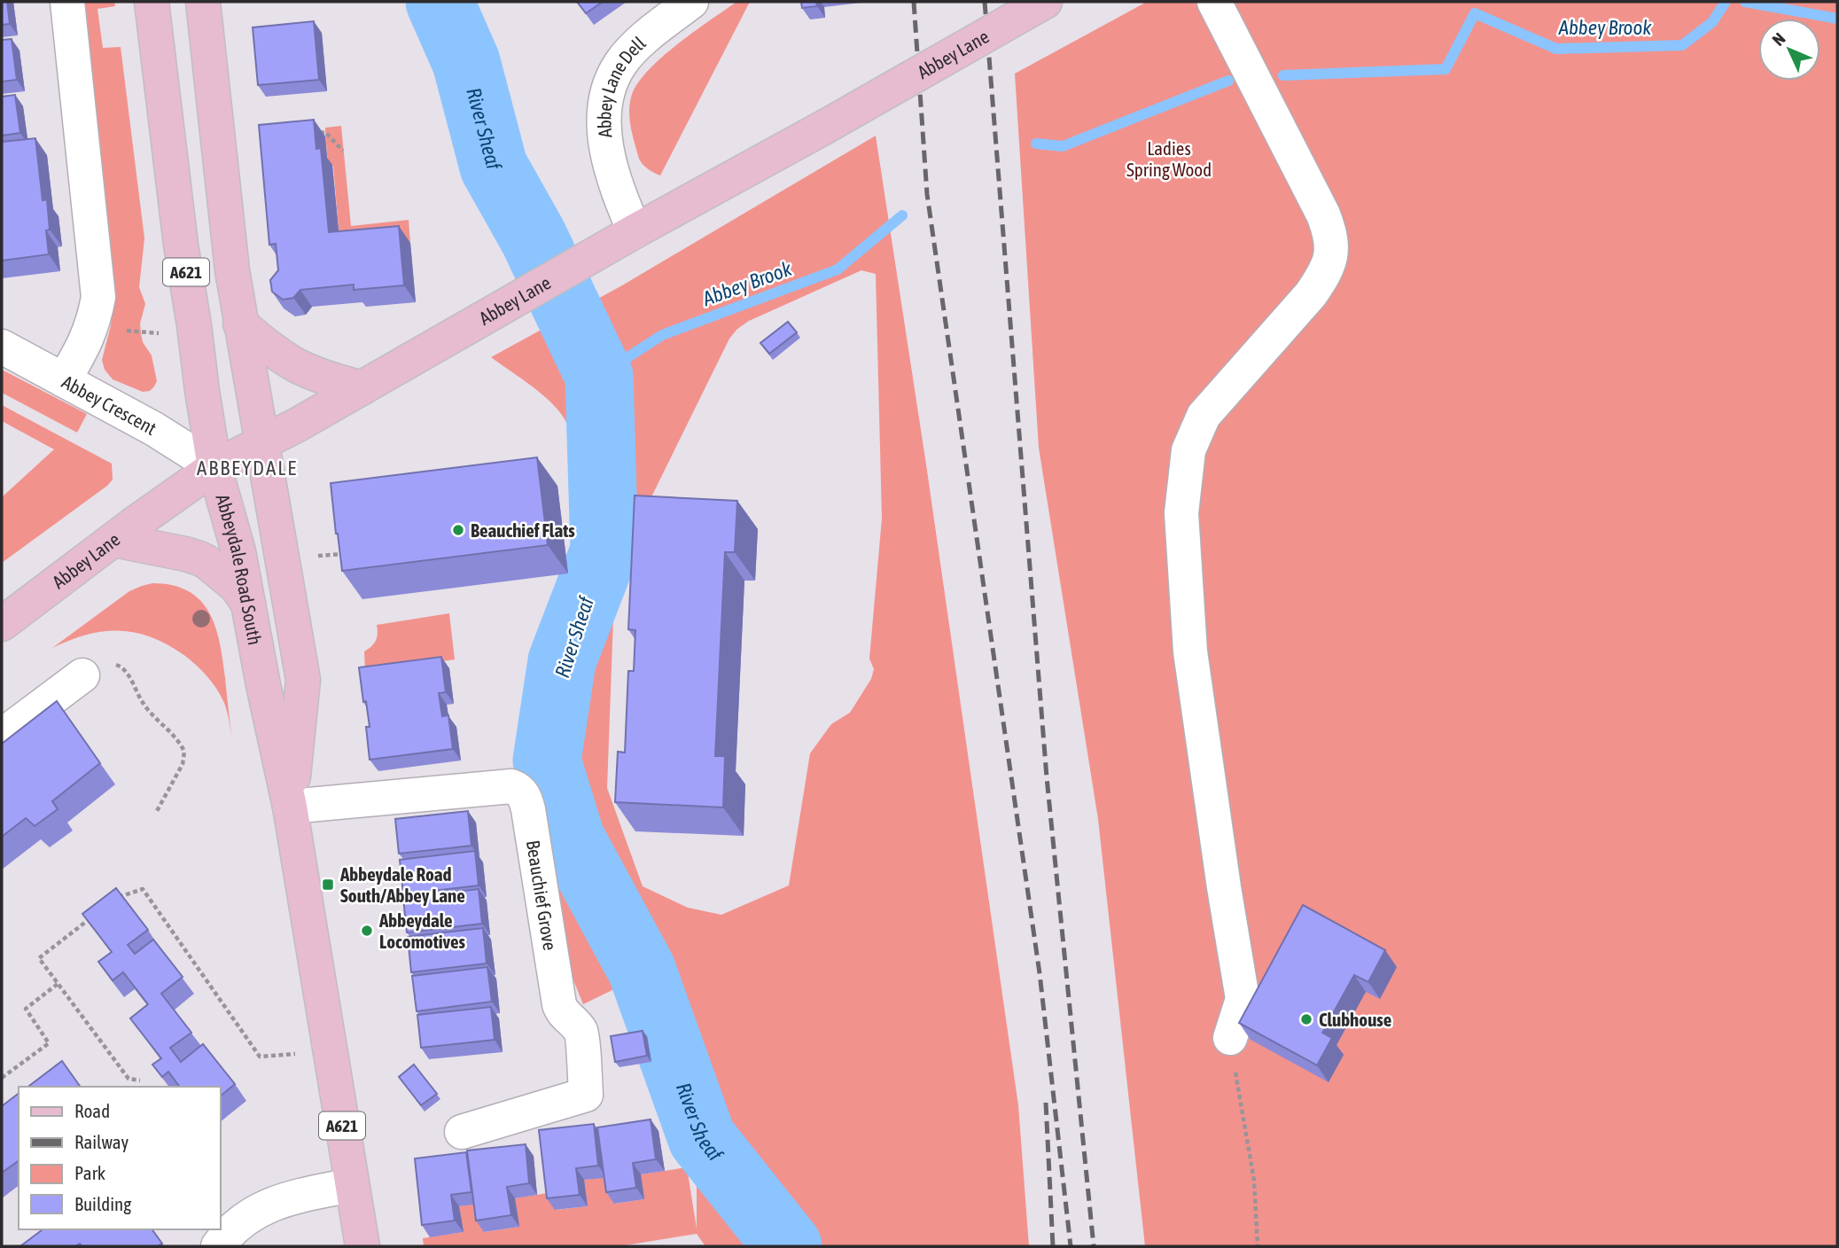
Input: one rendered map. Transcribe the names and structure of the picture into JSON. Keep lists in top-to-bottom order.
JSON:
{
  "streets": {
    "main road": ["Abbey Lane", "A621", "Abbeydale Road South"],
    "street": ["Abbey Lane Dell", "Abbey Crescent", "Beauchief Grove"]
  },
  "crossings": [
    ["Abbey Lane", "Abbey Lane Dell"],
    ["Abbey Lane", "Abbey Crescent"],
    ["Abbey Lane", "Abbeydale Road South"],
    ["Abbey Crescent", "Abbeydale Road South"],
    ["Abbeydale Road South", "Beauchief Grove"]
  ],
  "districts": ["ABBEYDALE"],
  "water": ["Abbey Brook", "River Sheaf"],
  "parks": ["Ladies Spring Wood"],
  "places": {
    "other": ["Beauchief Flats", "Abbeydale Locomotives", "Clubhouse"],
    "transit": ["Abbeydale Road South/Abbey Lane"]
  },
  "legend": [
    "Road",
    "Railway",
    "Park",
    "Building"
  ],
  "north": "top left"
}
